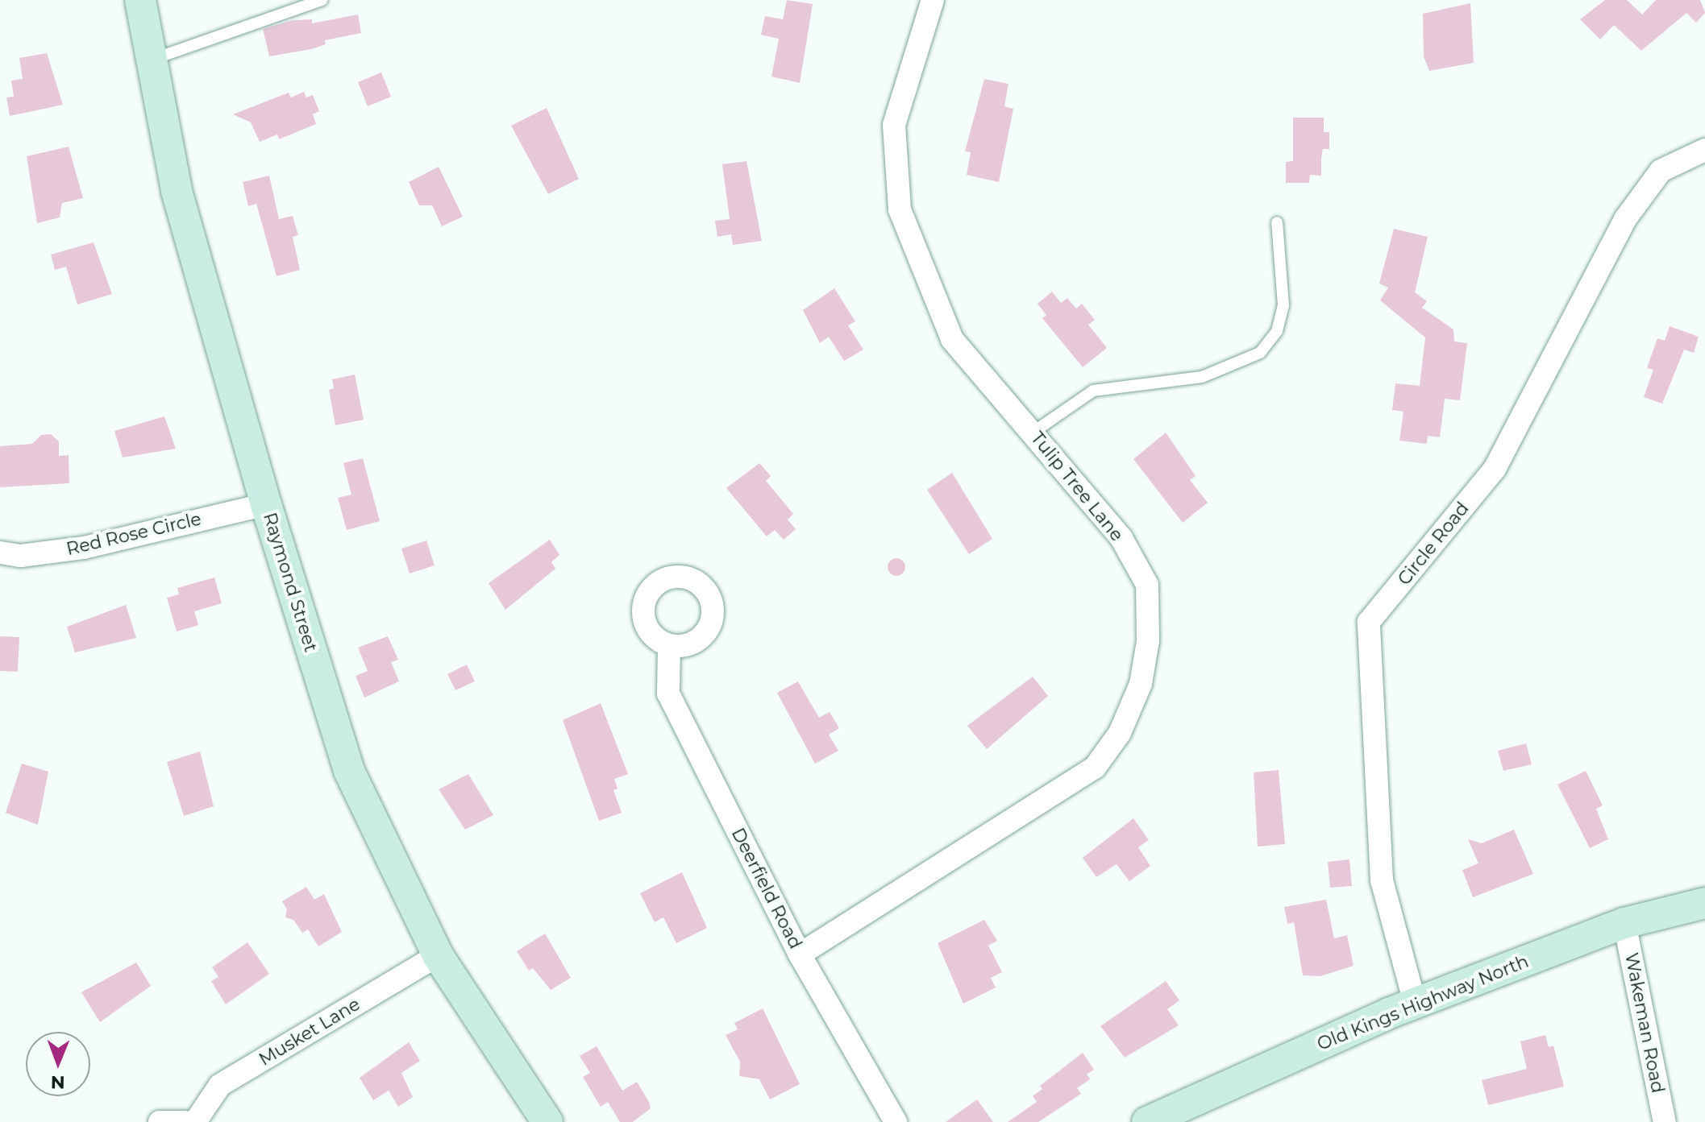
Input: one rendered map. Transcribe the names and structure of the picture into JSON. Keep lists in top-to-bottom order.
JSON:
{
  "streets": {
    "street": [
      "Tulip Tree Lane",
      "Red Rose Circle",
      "Circle Road",
      "Raymond Street",
      "Deerfield Road",
      "Old Kings Highway North",
      "Wakeman Road",
      "Musket Lane"
    ]
  },
  "crossings": [
    ["Tulip Tree Lane", "Deerfield Road"],
    ["Red Rose Circle", "Raymond Street"],
    ["Circle Road", "Old Kings Highway North"],
    ["Raymond Street", "Musket Lane"],
    ["Old Kings Highway North", "Wakeman Road"]
  ],
  "north": "bottom"
}
